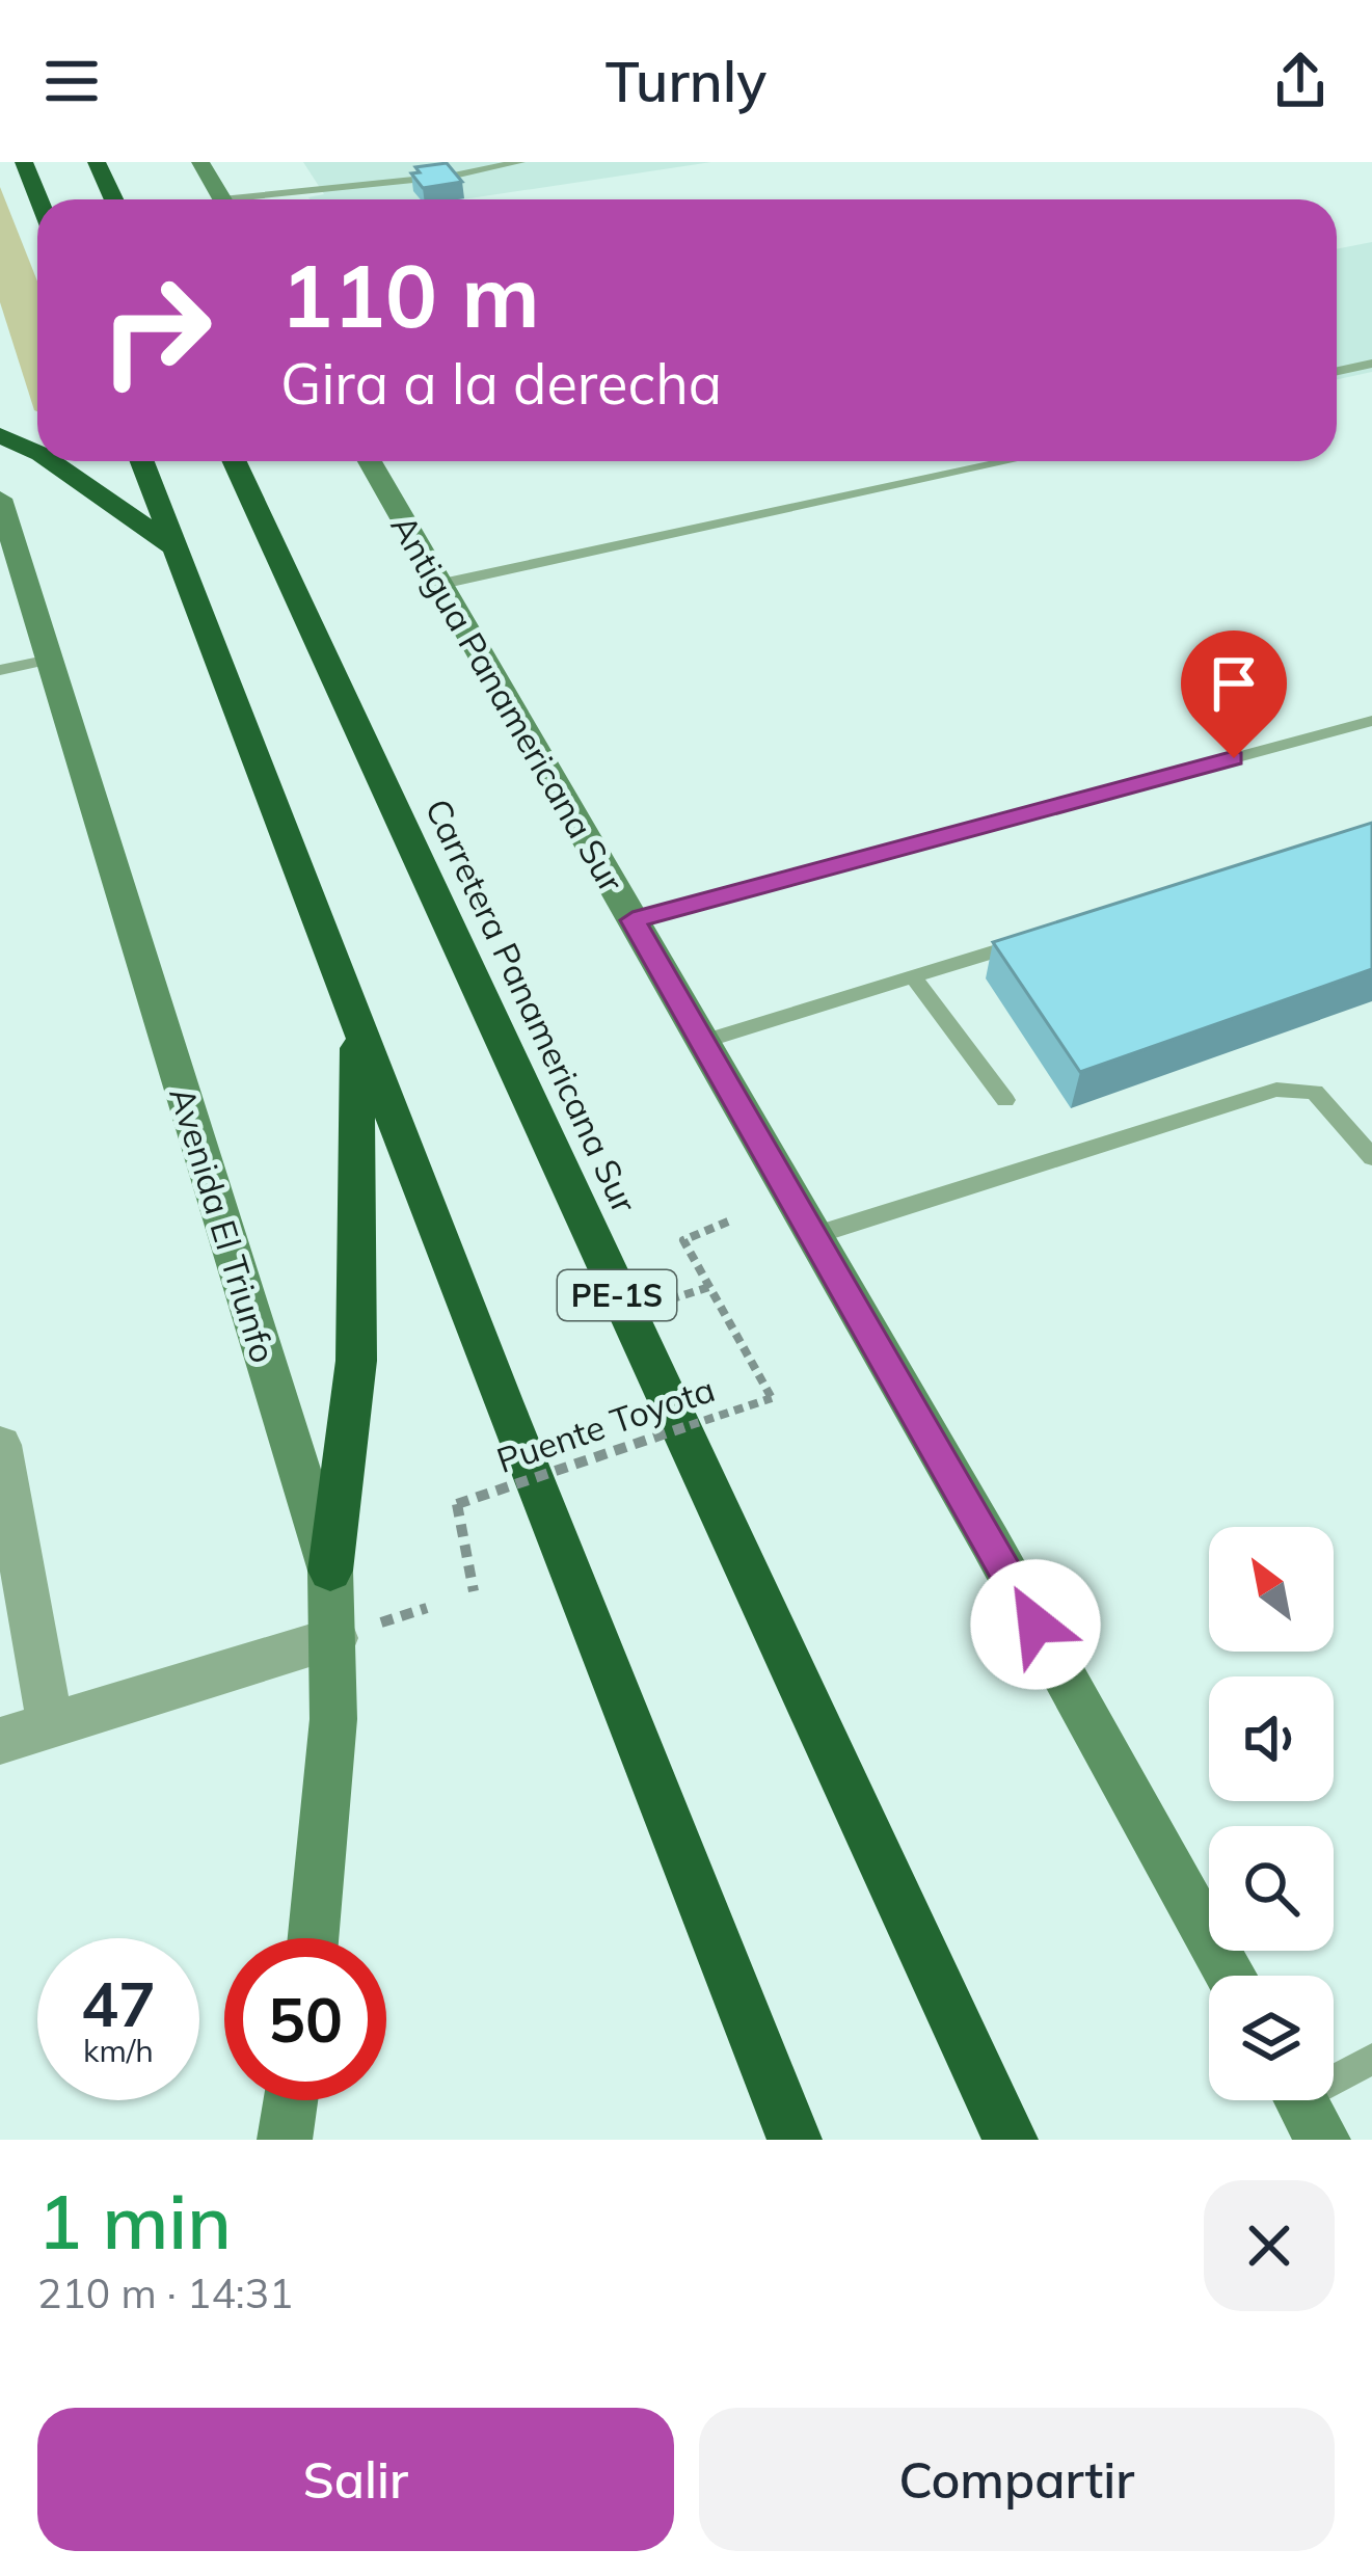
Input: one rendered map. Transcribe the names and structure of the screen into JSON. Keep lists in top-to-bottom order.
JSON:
{
  "streets": {
    "highway": ["Carretera Panamericana Sur", "PE-1S"],
    "main road": ["Antigua Panamericana Sur", "Avenida El Triunfo"],
    "path": ["Puente Toyota"]
  },
  "north": "top left",
  "page": {
    "header": "Turnly",
    "turn": ["110 m", "Gira a la derecha"],
    "speed": "47 km/h",
    "limit": "50",
    "heading": ["1 min", "210 m · 14:31"],
    "buttons": ["Salir", "Compartir"]
  }
}
